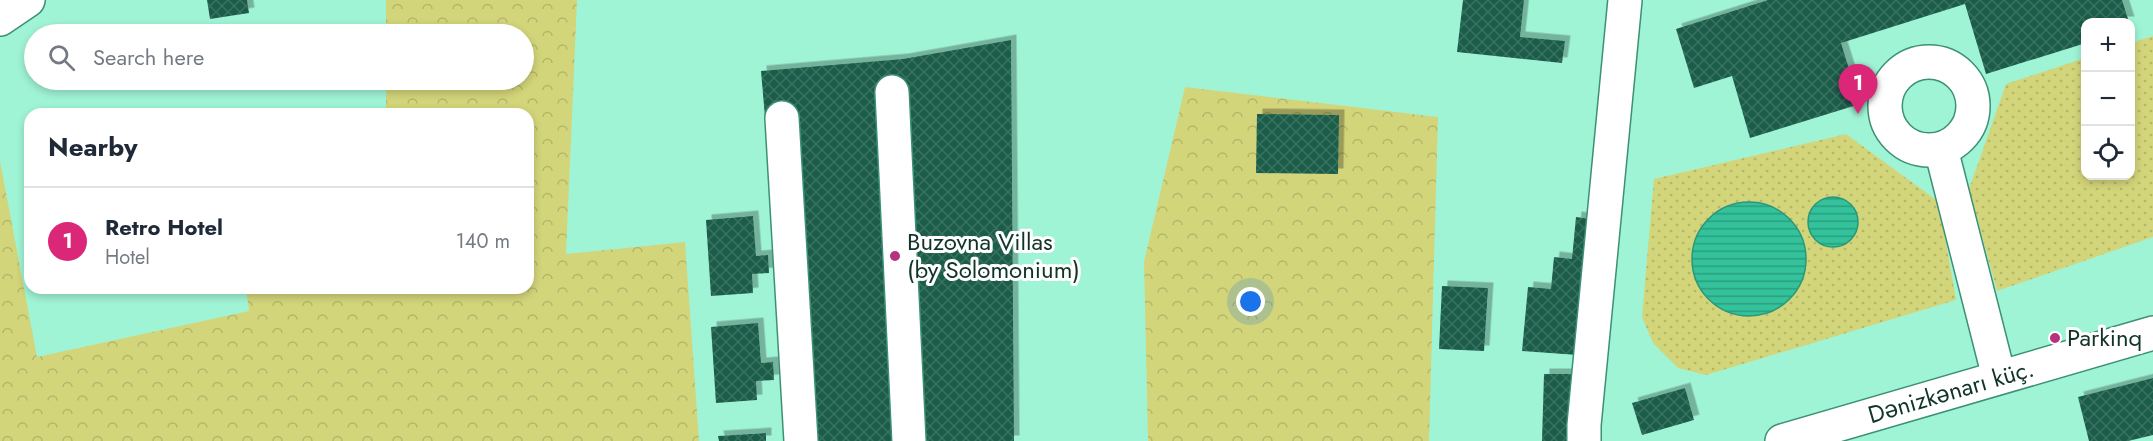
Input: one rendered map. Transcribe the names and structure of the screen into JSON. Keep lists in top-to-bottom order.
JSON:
{
  "streets": {
    "street": ["Dənizkənarı küç."]
  },
  "places": ["Buzovna Villas (by Solomonium)", "Parkinq"],
  "page": {
    "map_buttons": ["+", "−"],
    "search": "Search here",
    "pins": "1",
    "heading": "Nearby",
    "list": [
      {
        "mark": "1",
        "name": "Retro Hotel",
        "note": "Hotel",
        "value": "140 m"
      }
    ]
  }
}
